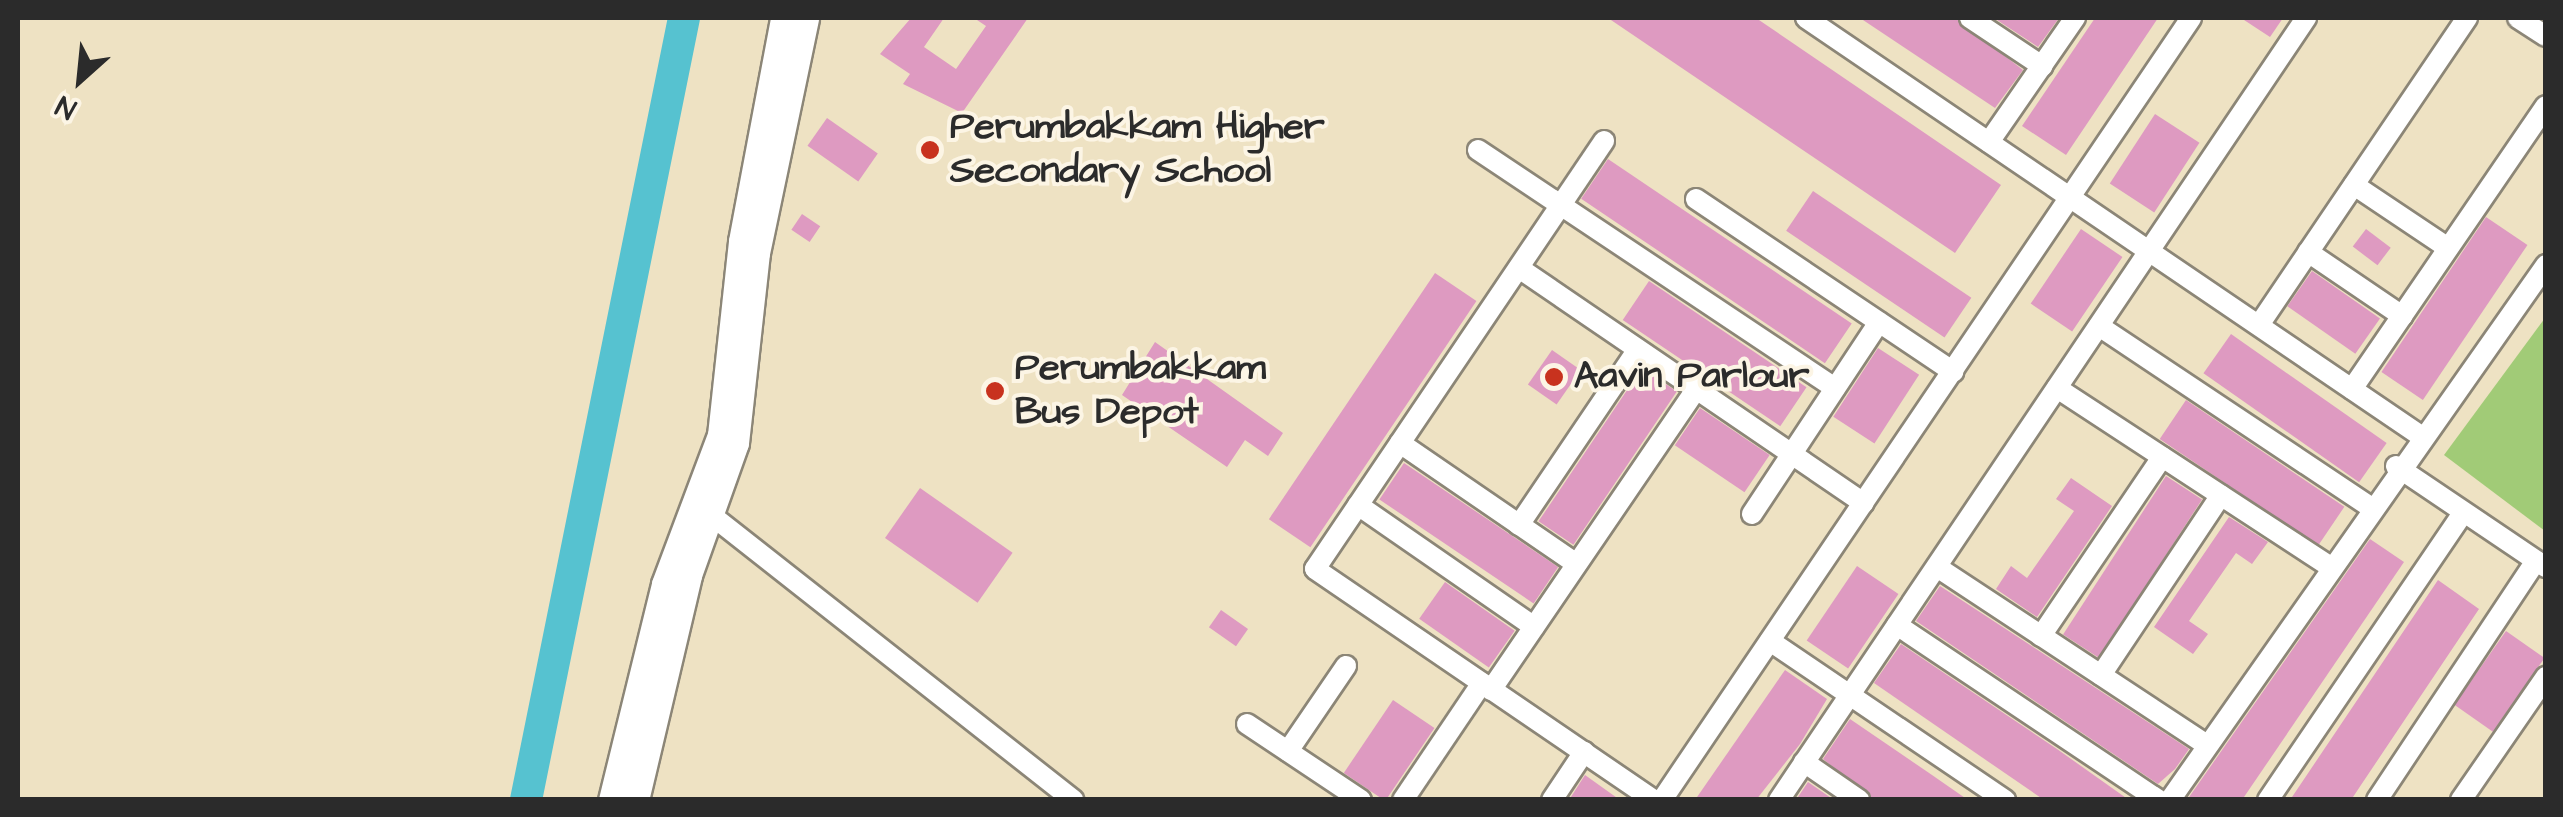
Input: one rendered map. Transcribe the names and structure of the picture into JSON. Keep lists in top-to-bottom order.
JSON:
{
  "places": ["Perumbakkam Higher Secondary School", "Aavin Parlour", "Perumbakkam Bus Depot"],
  "north": "bottom left"
}
